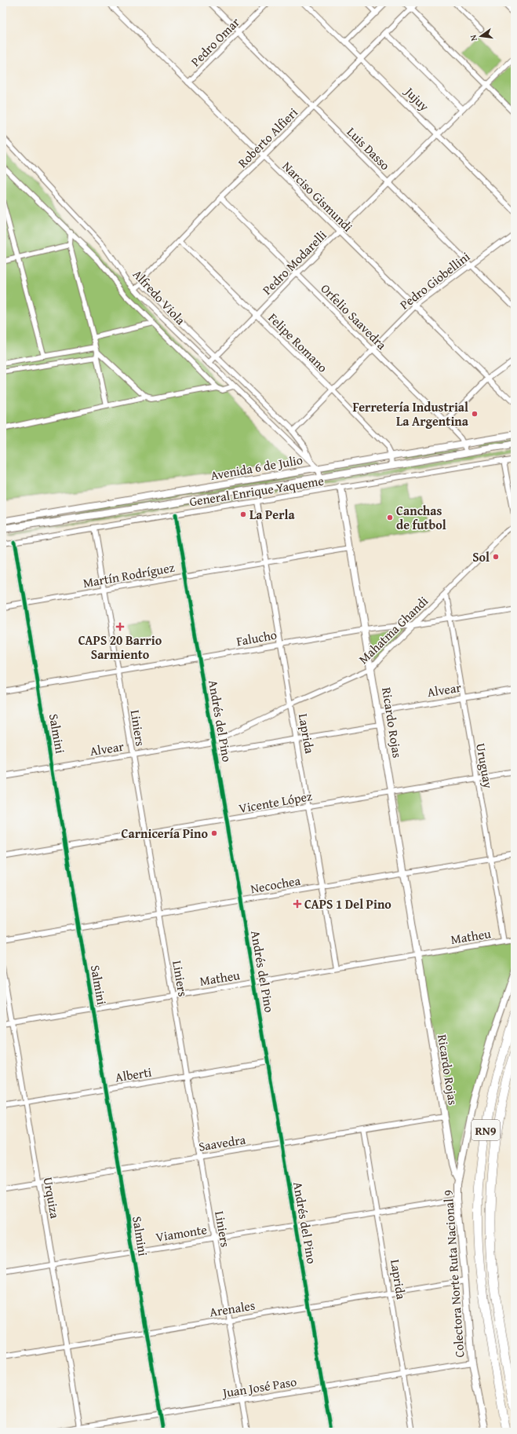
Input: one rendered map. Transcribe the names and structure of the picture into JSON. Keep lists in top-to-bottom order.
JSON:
{
  "streets": {
    "highway": ["RN9"],
    "street": [
      "Pedro Omar",
      "Jujuy",
      "Roberto Alfieri",
      "Luis Dasso",
      "Narciso Gismundi",
      "Pedro Modarelli",
      "Pedro Giobellini",
      "Alfredo Viola",
      "Orfelio Saavedra",
      "Felipe Romano",
      "Avenida 6 de Julio",
      "General Enrique Yaqueme",
      "Martín Rodríguez",
      "Mahatma Ghandi",
      "Falucho",
      "Alvear",
      "Andrés del Pino",
      "Ricardo Rojas",
      "Liniers",
      "Salmini",
      "Laprida",
      "Uruguay",
      "Vicente López",
      "Necochea",
      "Matheu",
      "Alberti",
      "Saavedra",
      "Urquiza",
      "Viamonte",
      "Colectora Norte Ruta Nacional 9",
      "Arenales",
      "Juan José Paso"
    ]
  },
  "crossings": [
    ["Pedro Omar", "Luis Dasso"],
    ["Pedro Omar", "Narciso Gismundi"],
    ["Jujuy", "Roberto Alfieri"],
    ["Jujuy", "Pedro Modarelli"],
    ["Roberto Alfieri", "Luis Dasso"],
    ["Roberto Alfieri", "Narciso Gismundi"],
    ["Roberto Alfieri", "Alfredo Viola"],
    ["Roberto Alfieri", "Orfelio Saavedra"],
    ["Roberto Alfieri", "Felipe Romano"],
    ["Luis Dasso", "Pedro Modarelli"],
    ["Luis Dasso", "Pedro Giobellini"],
    ["Narciso Gismundi", "Pedro Modarelli"],
    ["Narciso Gismundi", "Pedro Giobellini"],
    ["Pedro Modarelli", "Alfredo Viola"],
    ["Pedro Modarelli", "Orfelio Saavedra"],
    ["Pedro Modarelli", "Felipe Romano"],
    ["Pedro Giobellini", "Alfredo Viola"],
    ["Pedro Giobellini", "Orfelio Saavedra"],
    ["Pedro Giobellini", "Felipe Romano"],
    ["Alfredo Viola", "Avenida 6 de Julio"],
    ["Orfelio Saavedra", "Avenida 6 de Julio"],
    ["Felipe Romano", "Avenida 6 de Julio"],
    ["General Enrique Yaqueme", "Andrés del Pino"],
    ["General Enrique Yaqueme", "Ricardo Rojas"],
    ["General Enrique Yaqueme", "Liniers"],
    ["General Enrique Yaqueme", "Salmini"],
    ["General Enrique Yaqueme", "Laprida"],
    ["Martín Rodríguez", "Andrés del Pino"],
    ["Martín Rodríguez", "Ricardo Rojas"],
    ["Martín Rodríguez", "Liniers"],
    ["Martín Rodríguez", "Salmini"],
    ["Martín Rodríguez", "Laprida"],
    ["Mahatma Ghandi", "Falucho"],
    ["Mahatma Ghandi", "Alvear"],
    ["Mahatma Ghandi", "Andrés del Pino"],
    ["Mahatma Ghandi", "Ricardo Rojas"],
    ["Mahatma Ghandi", "Laprida"],
    ["Mahatma Ghandi", "Uruguay"],
    ["Falucho", "Andrés del Pino"],
    ["Falucho", "Ricardo Rojas"],
    ["Falucho", "Liniers"],
    ["Falucho", "Salmini"],
    ["Falucho", "Laprida"],
    ["Falucho", "Uruguay"],
    ["Alvear", "Andrés del Pino"],
    ["Alvear", "Ricardo Rojas"],
    ["Alvear", "Liniers"],
    ["Alvear", "Salmini"],
    ["Alvear", "Uruguay"],
    ["Andrés del Pino", "Vicente López"],
    ["Andrés del Pino", "Necochea"],
    ["Andrés del Pino", "Matheu"],
    ["Andrés del Pino", "Alberti"],
    ["Andrés del Pino", "Saavedra"],
    ["Andrés del Pino", "Viamonte"],
    ["Andrés del Pino", "Arenales"],
    ["Andrés del Pino", "Juan José Paso"],
    ["Ricardo Rojas", "Vicente López"],
    ["Ricardo Rojas", "Necochea"],
    ["Ricardo Rojas", "Matheu"],
    ["Ricardo Rojas", "Saavedra"],
    ["Ricardo Rojas", "Colectora Norte Ruta Nacional 9"],
    ["Liniers", "Vicente López"],
    ["Liniers", "Necochea"],
    ["Liniers", "Matheu"],
    ["Liniers", "Alberti"],
    ["Liniers", "Saavedra"],
    ["Liniers", "Viamonte"],
    ["Liniers", "Arenales"],
    ["Liniers", "Juan José Paso"],
    ["Salmini", "Vicente López"],
    ["Salmini", "Necochea"],
    ["Salmini", "Matheu"],
    ["Salmini", "Alberti"],
    ["Salmini", "Saavedra"],
    ["Salmini", "Viamonte"],
    ["Salmini", "Arenales"],
    ["Salmini", "Juan José Paso"],
    ["Laprida", "Vicente López"],
    ["Laprida", "Necochea"],
    ["Laprida", "Matheu"],
    ["Laprida", "Saavedra"],
    ["Laprida", "Viamonte"],
    ["Laprida", "Arenales"],
    ["Laprida", "Juan José Paso"],
    ["Uruguay", "Vicente López"],
    ["Uruguay", "Necochea"],
    ["Uruguay", "Matheu"],
    ["Matheu", "Urquiza"],
    ["Alberti", "Urquiza"],
    ["Saavedra", "Urquiza"],
    ["Urquiza", "Viamonte"],
    ["Urquiza", "Arenales"],
    ["Urquiza", "Juan José Paso"],
    ["Viamonte", "Colectora Norte Ruta Nacional 9"],
    ["Colectora Norte Ruta Nacional 9", "Arenales"],
    ["Colectora Norte Ruta Nacional 9", "Juan José Paso"]
  ],
  "places": {
    "other": [
      "Ferretería Industrial La Argentina",
      "La Perla",
      "Canchas de futbol",
      "Sol",
      "Carnicería Pino"
    ],
    "health": ["CAPS 20 Barrio Sarmiento", "CAPS 1 Del Pino"]
  },
  "north": "left"
}
